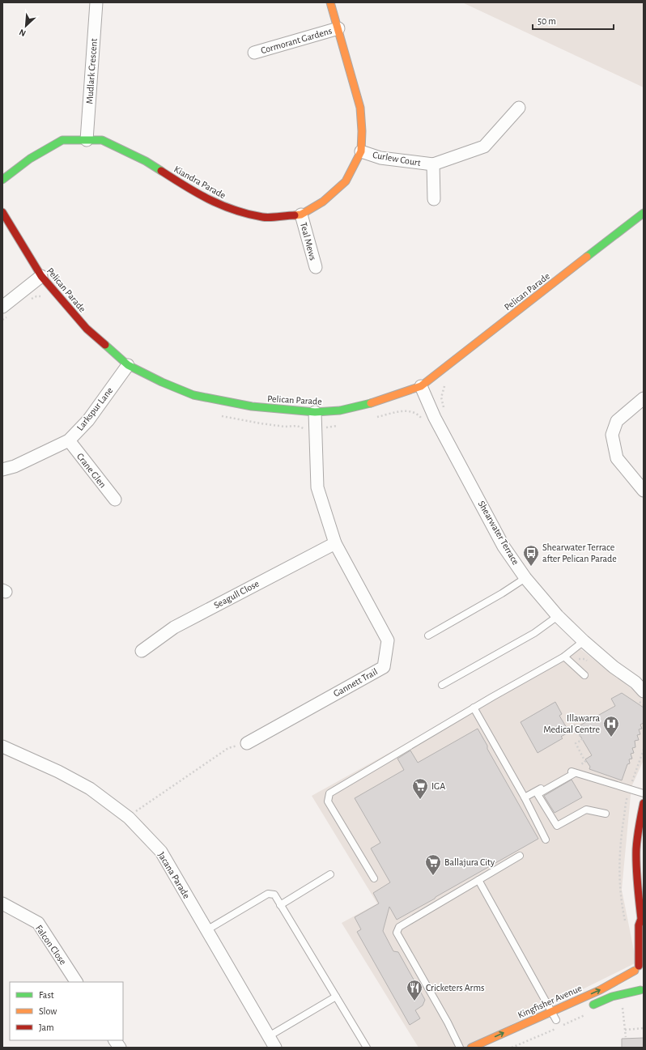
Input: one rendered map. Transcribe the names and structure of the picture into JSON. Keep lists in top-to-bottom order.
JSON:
{
  "streets": {
    "street": [
      "Cormorant Gardens",
      "Mudlark Crescent",
      "Curlew Court",
      "Kiandra Parade",
      "Teal Mews",
      "Pelican Parade",
      "Larkspur Lane",
      "Crane Glen",
      "Shearwater Terrace",
      "Seagull Close",
      "Gannett Trail",
      "Jacana Parade",
      "Falcon Close",
      "Kingfisher Avenue"
    ]
  },
  "crossings": [
    ["Cormorant Gardens", "Kiandra Parade"],
    ["Mudlark Crescent", "Kiandra Parade"],
    ["Curlew Court", "Kiandra Parade"],
    ["Kiandra Parade", "Teal Mews"],
    ["Pelican Parade", "Larkspur Lane"],
    ["Pelican Parade", "Shearwater Terrace"],
    ["Pelican Parade", "Gannett Trail"],
    ["Larkspur Lane", "Crane Glen"],
    ["Seagull Close", "Gannett Trail"]
  ],
  "places": {
    "bus stop": ["Shearwater Terrace after Pelican Parade"],
    "hospital": ["Illawarra Medical Centre"],
    "supermarket": ["IGA", "Ballajura City"],
    "restaurant": ["Cricketers Arms"]
  },
  "legend": ["Fast", "Slow", "Jam"],
  "scale_bar": "50 m",
  "north": "bottom left"
}
